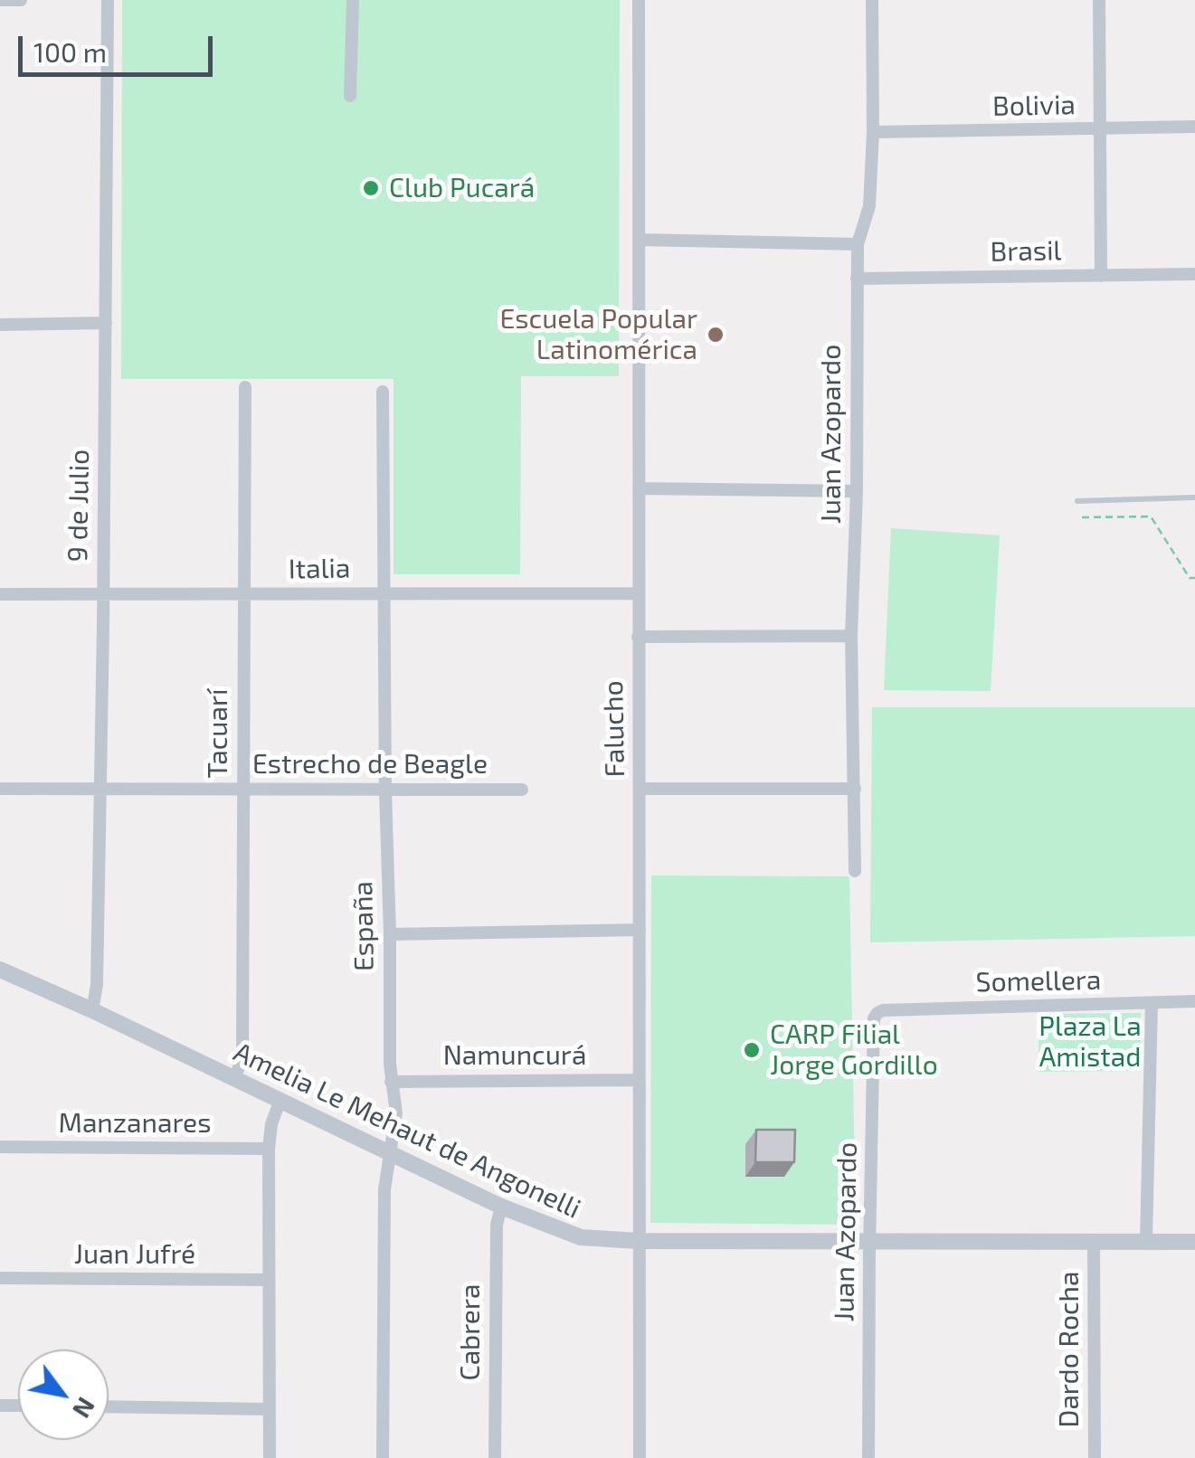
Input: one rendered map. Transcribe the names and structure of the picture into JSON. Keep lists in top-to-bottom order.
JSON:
{
  "streets": {
    "street": [
      "Bolivia",
      "Brasil",
      "Juan Azopardo",
      "9 de Julio",
      "Italia",
      "Falucho",
      "Tacuarí",
      "Estrecho de Beagle",
      "España",
      "Somellera",
      "Namuncurá",
      "Manzanares",
      "Amelia Le Mehaut de Angonelli",
      "Juan Jufré",
      "Cabrera",
      "Dardo Rocha"
    ]
  },
  "crossings": [
    ["Bolivia", "Juan Azopardo"],
    ["Brasil", "Juan Azopardo"],
    ["Juan Azopardo", "Somellera"],
    ["Juan Azopardo", "Amelia Le Mehaut de Angonelli"],
    ["9 de Julio", "Italia"],
    ["9 de Julio", "Estrecho de Beagle"],
    ["9 de Julio", "Amelia Le Mehaut de Angonelli"],
    ["Italia", "Falucho"],
    ["Italia", "Tacuarí"],
    ["Italia", "España"],
    ["Falucho", "Namuncurá"],
    ["Falucho", "Amelia Le Mehaut de Angonelli"],
    ["Tacuarí", "Estrecho de Beagle"],
    ["Tacuarí", "Amelia Le Mehaut de Angonelli"],
    ["Estrecho de Beagle", "España"],
    ["España", "Namuncurá"],
    ["España", "Amelia Le Mehaut de Angonelli"],
    ["Amelia Le Mehaut de Angonelli", "Cabrera"],
    ["Amelia Le Mehaut de Angonelli", "Dardo Rocha"]
  ],
  "parks": ["Plaza La Amistad"],
  "places": ["Club Pucará", "Escuela Popular Latinomérica", "CARP Filial Jorge Gordillo"],
  "scale_bar": "100 m",
  "north": "bottom right"
}
